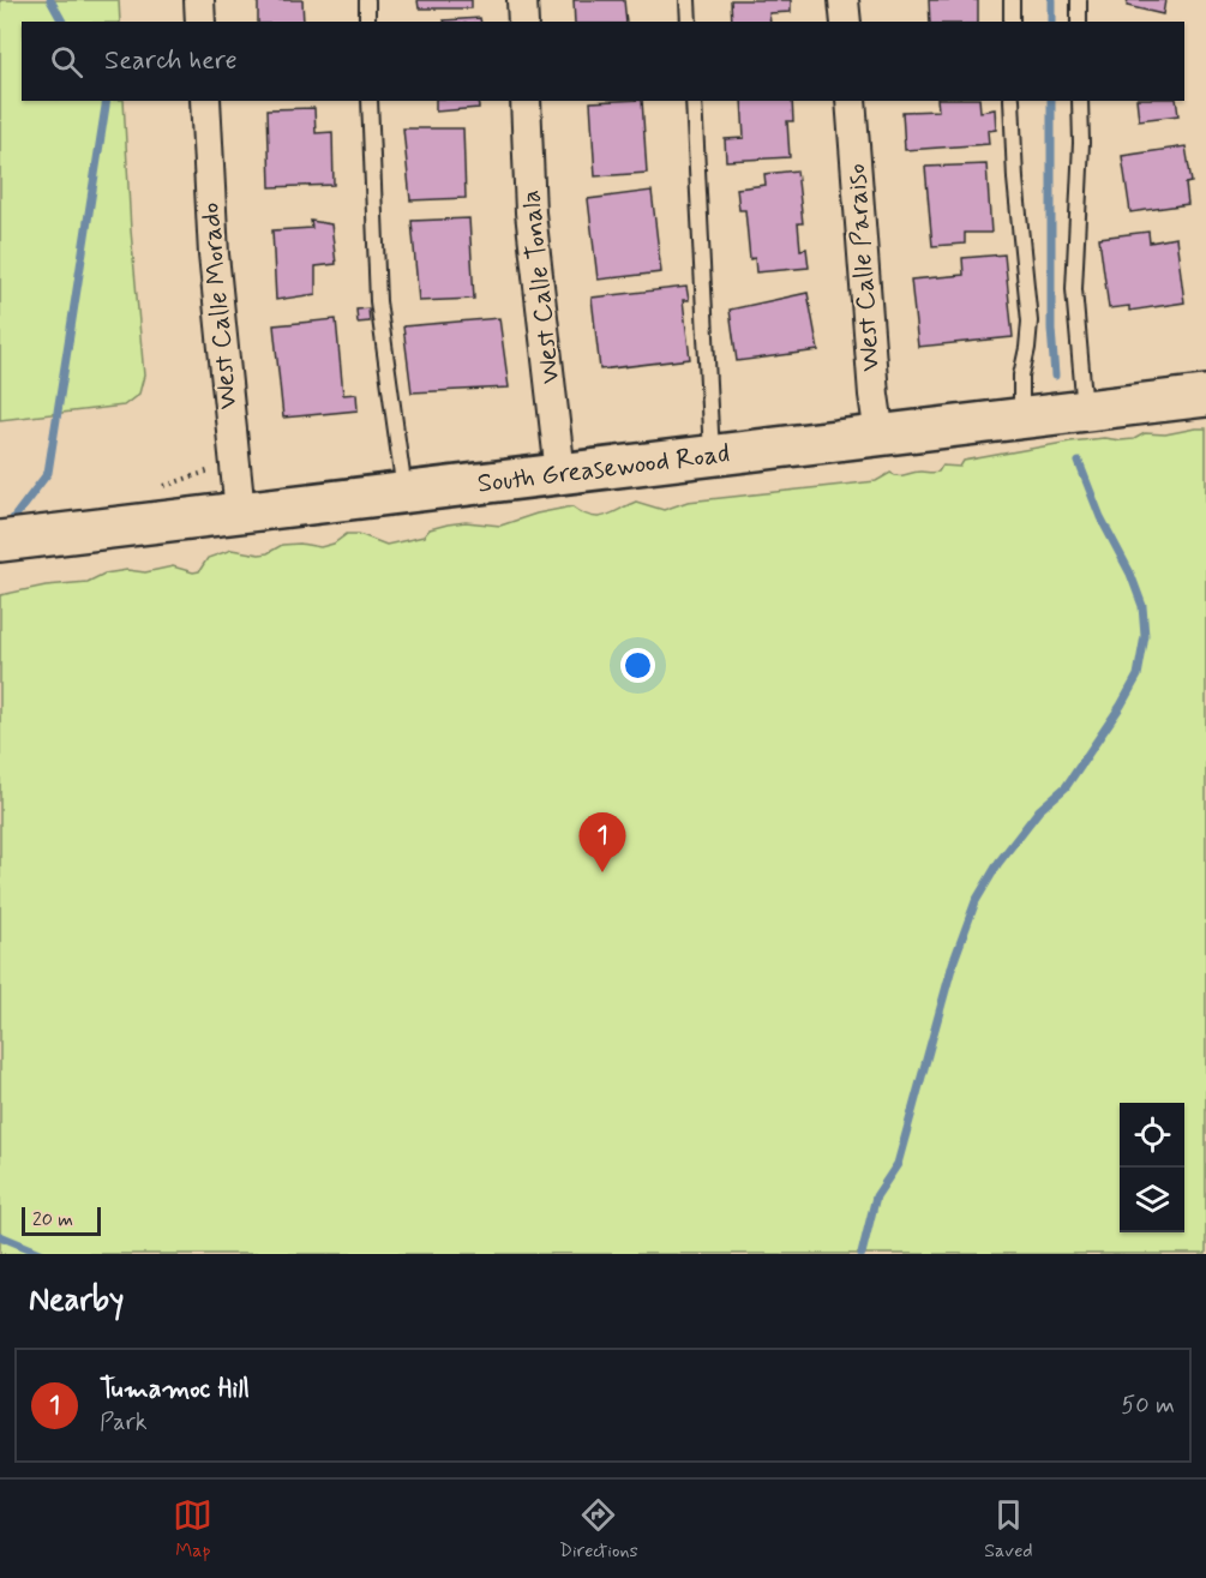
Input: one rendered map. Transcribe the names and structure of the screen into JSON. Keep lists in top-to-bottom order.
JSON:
{
  "streets": {
    "main road": ["South Greasewood Road"],
    "street": ["West Calle Paraiso", "West Calle Tonala", "West Calle Morado"]
  },
  "crossings": [
    ["West Calle Paraiso", "South Greasewood Road"],
    ["West Calle Tonala", "South Greasewood Road"],
    ["West Calle Morado", "South Greasewood Road"]
  ],
  "scale_bar": "20 m",
  "page": {
    "search": "Search here",
    "pins": "1",
    "scale": "20 m",
    "heading": "Nearby",
    "list": [
      {
        "mark": "1",
        "name": "Tumamoc Hill",
        "note": "Park",
        "value": "50 m"
      }
    ],
    "nav": ["Map", "Directions", "Saved"]
  }
}
